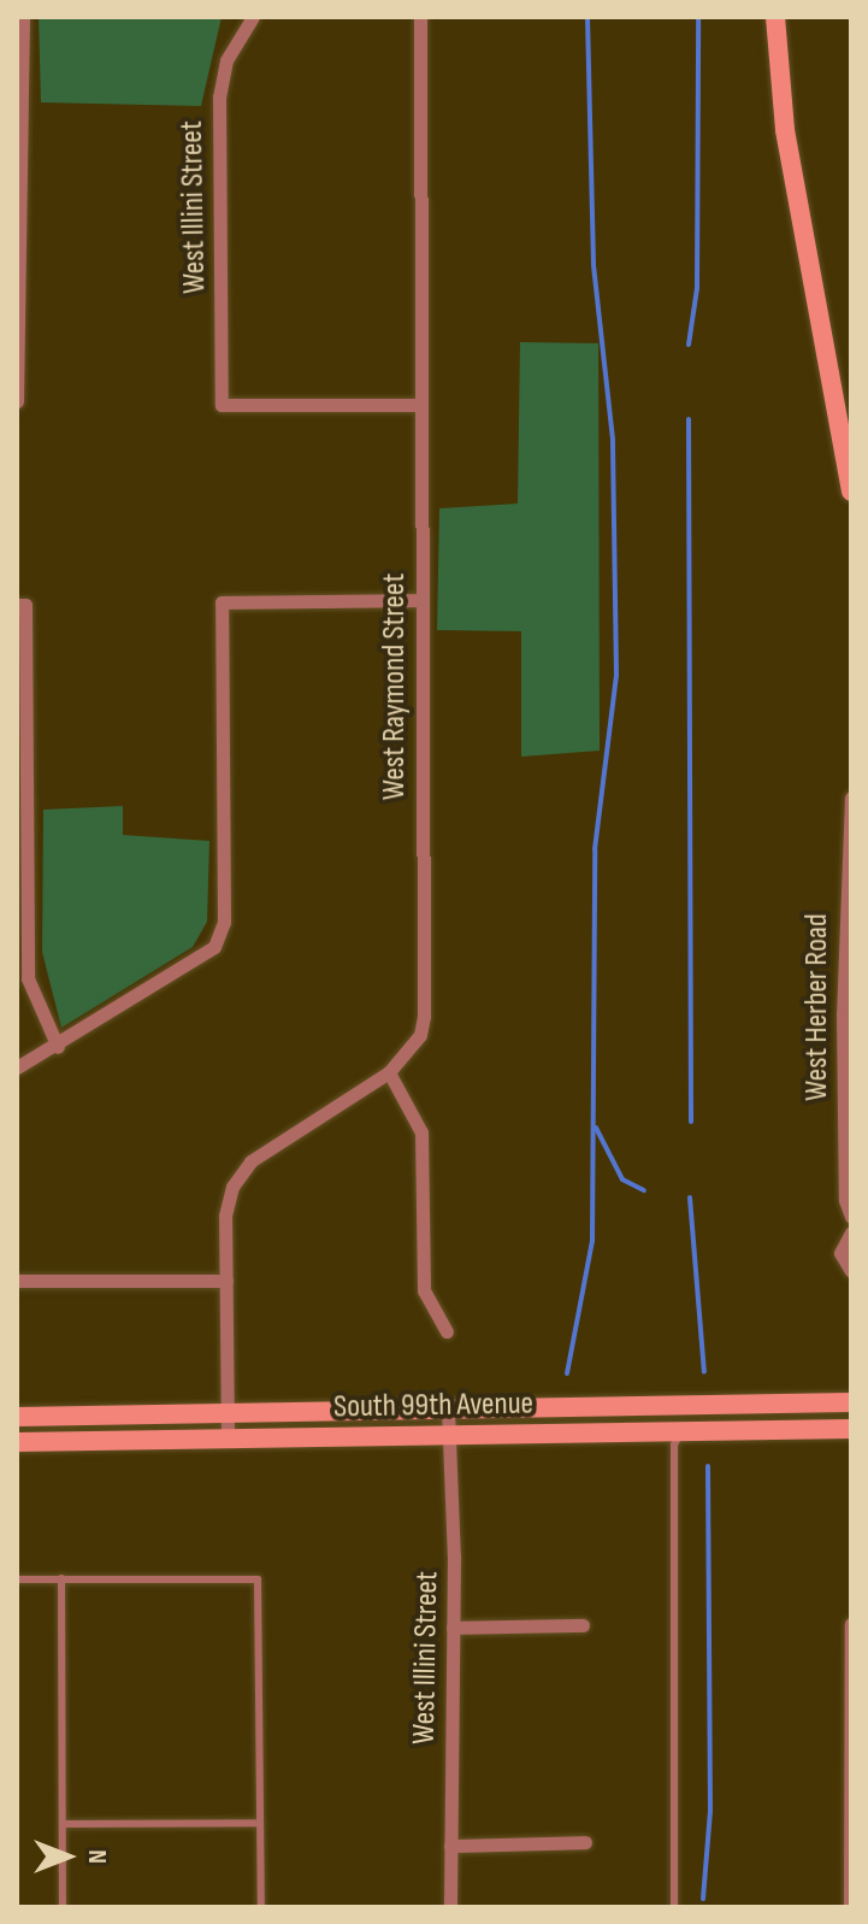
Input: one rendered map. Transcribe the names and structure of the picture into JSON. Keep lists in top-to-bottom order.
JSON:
{
  "streets": {
    "main road": ["South 99th Avenue"],
    "street": ["West Illini Street", "West Raymond Street", "West Herber Road"]
  },
  "crossings": [
    ["West Illini Street", "West Raymond Street"],
    ["West Illini Street", "South 99th Avenue"]
  ],
  "north": "right"
}
